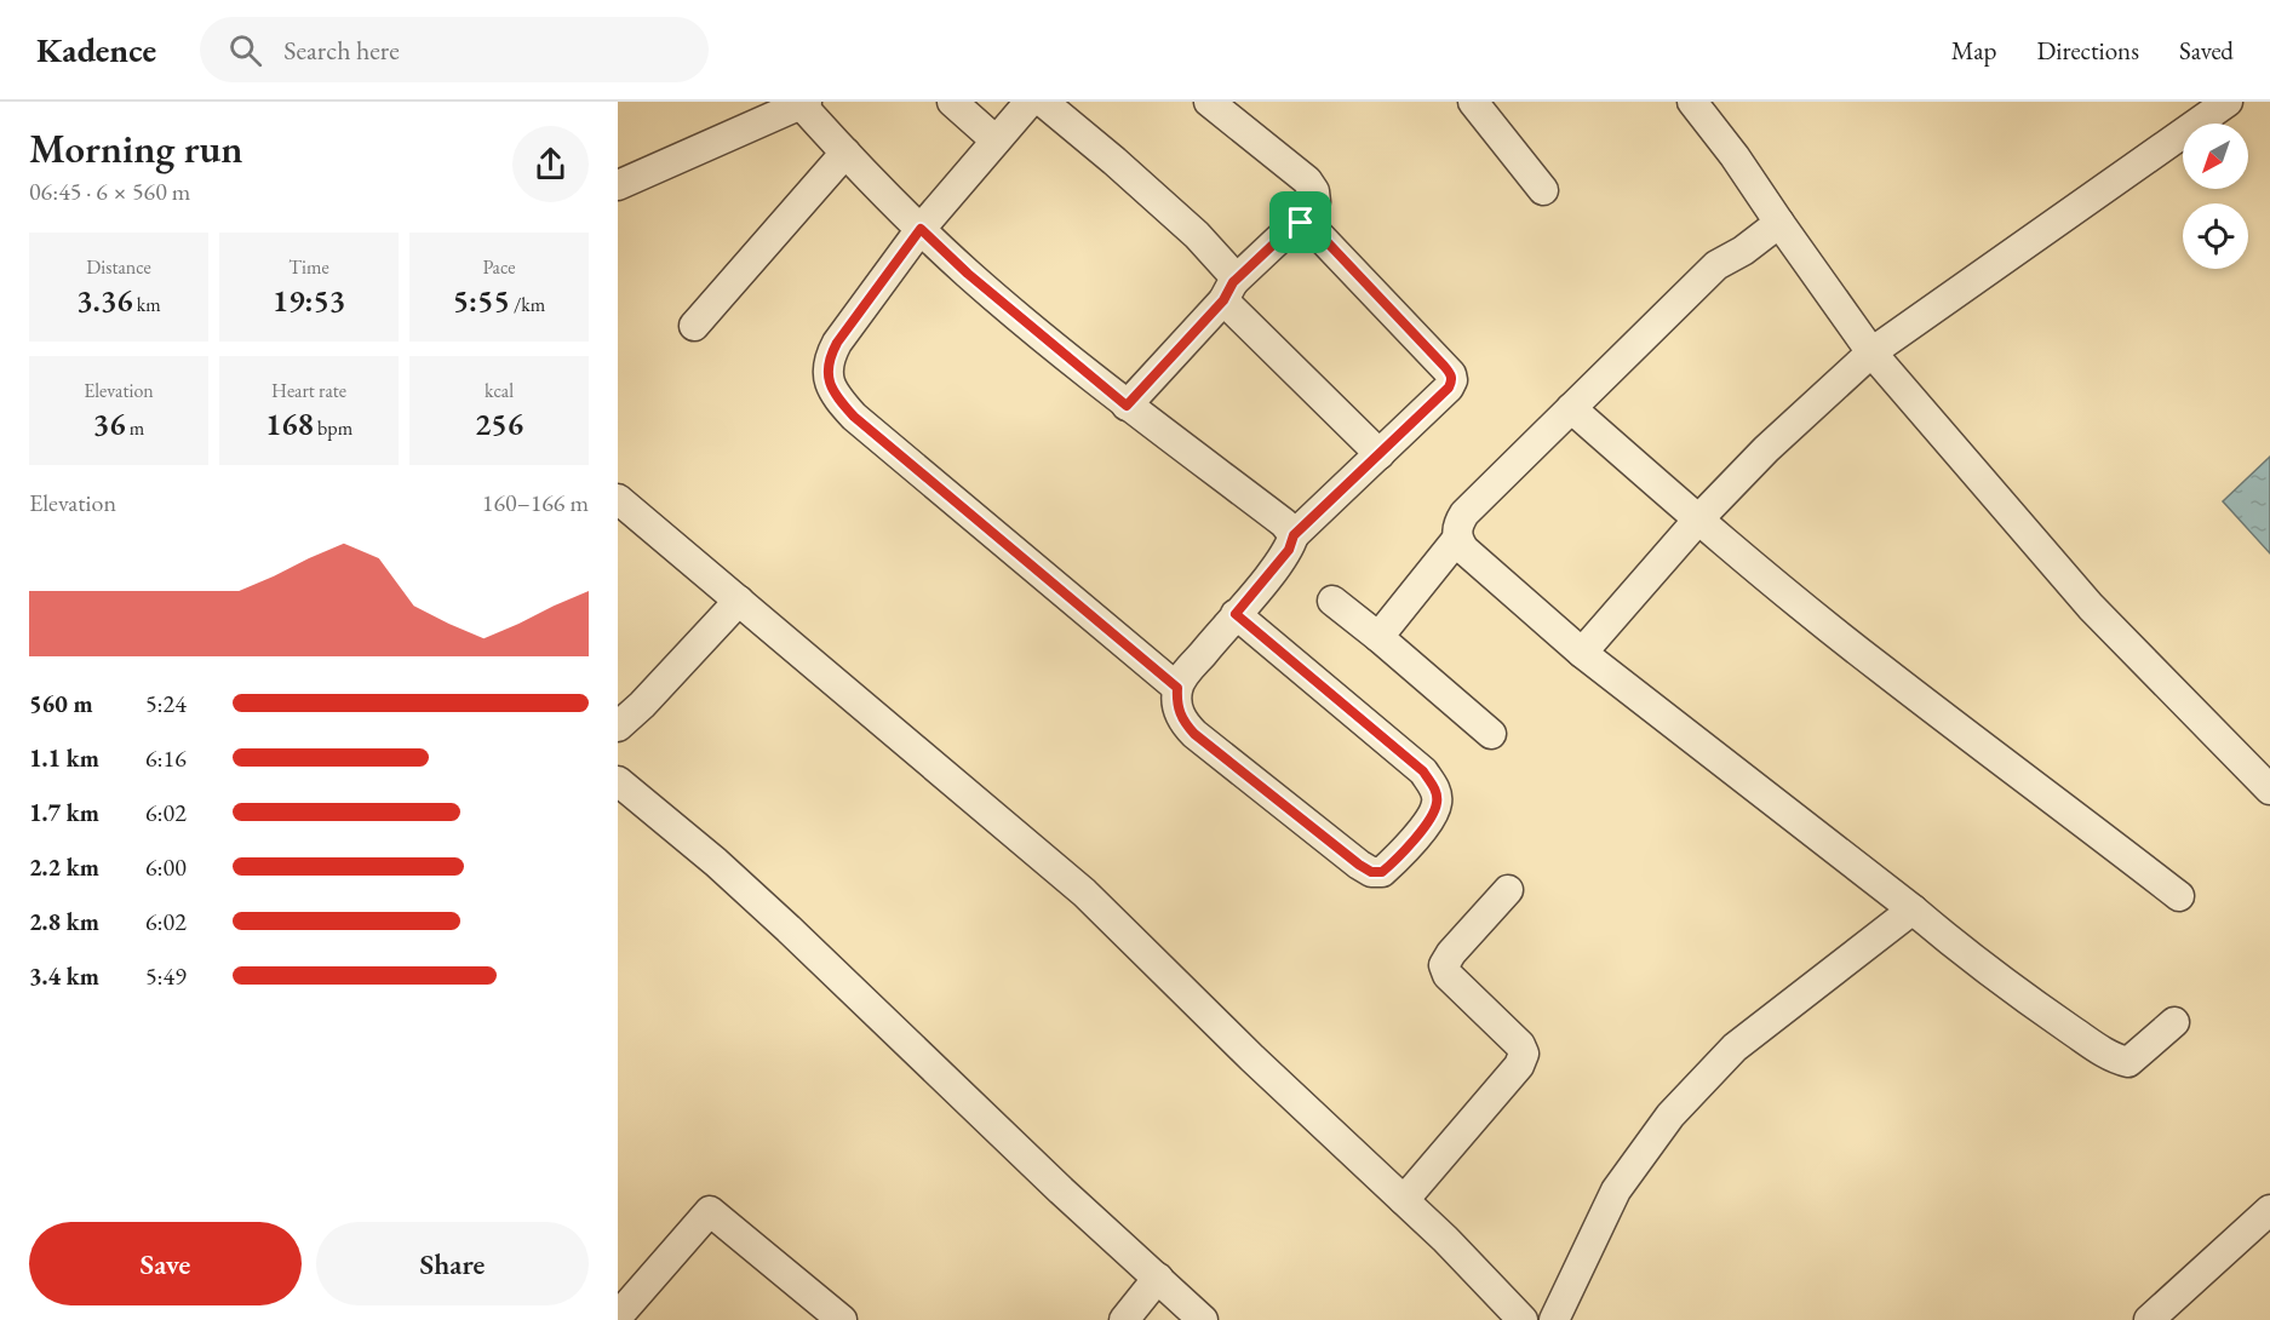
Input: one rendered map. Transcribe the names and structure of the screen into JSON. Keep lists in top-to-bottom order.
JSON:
{
  "north": "bottom left",
  "page": {
    "header": "Kadence",
    "search": "Search here",
    "nav": ["Map", "Directions", "Saved"],
    "heading": ["Morning run", "06:45 · 6 × 560 m"],
    "stats": [
      ["Distance", "3.36 km"],
      ["Time", "19:53"],
      ["Pace", "5:55 /km"],
      ["Elevation", "36 m"],
      ["Heart rate", "168 bpm"],
      ["kcal", "256"]
    ],
    "chart": ["Elevation", "160–166 m"],
    "list": [
      {
        "name": "560 m",
        "note": "5:24"
      },
      {
        "name": "1.1 km",
        "note": "6:16"
      },
      {
        "name": "1.7 km",
        "note": "6:02"
      },
      {
        "name": "2.2 km",
        "note": "6:00"
      },
      {
        "name": "2.8 km",
        "note": "6:02"
      },
      {
        "name": "3.4 km",
        "note": "5:49"
      }
    ],
    "buttons": ["Save", "Share"]
  }
}
